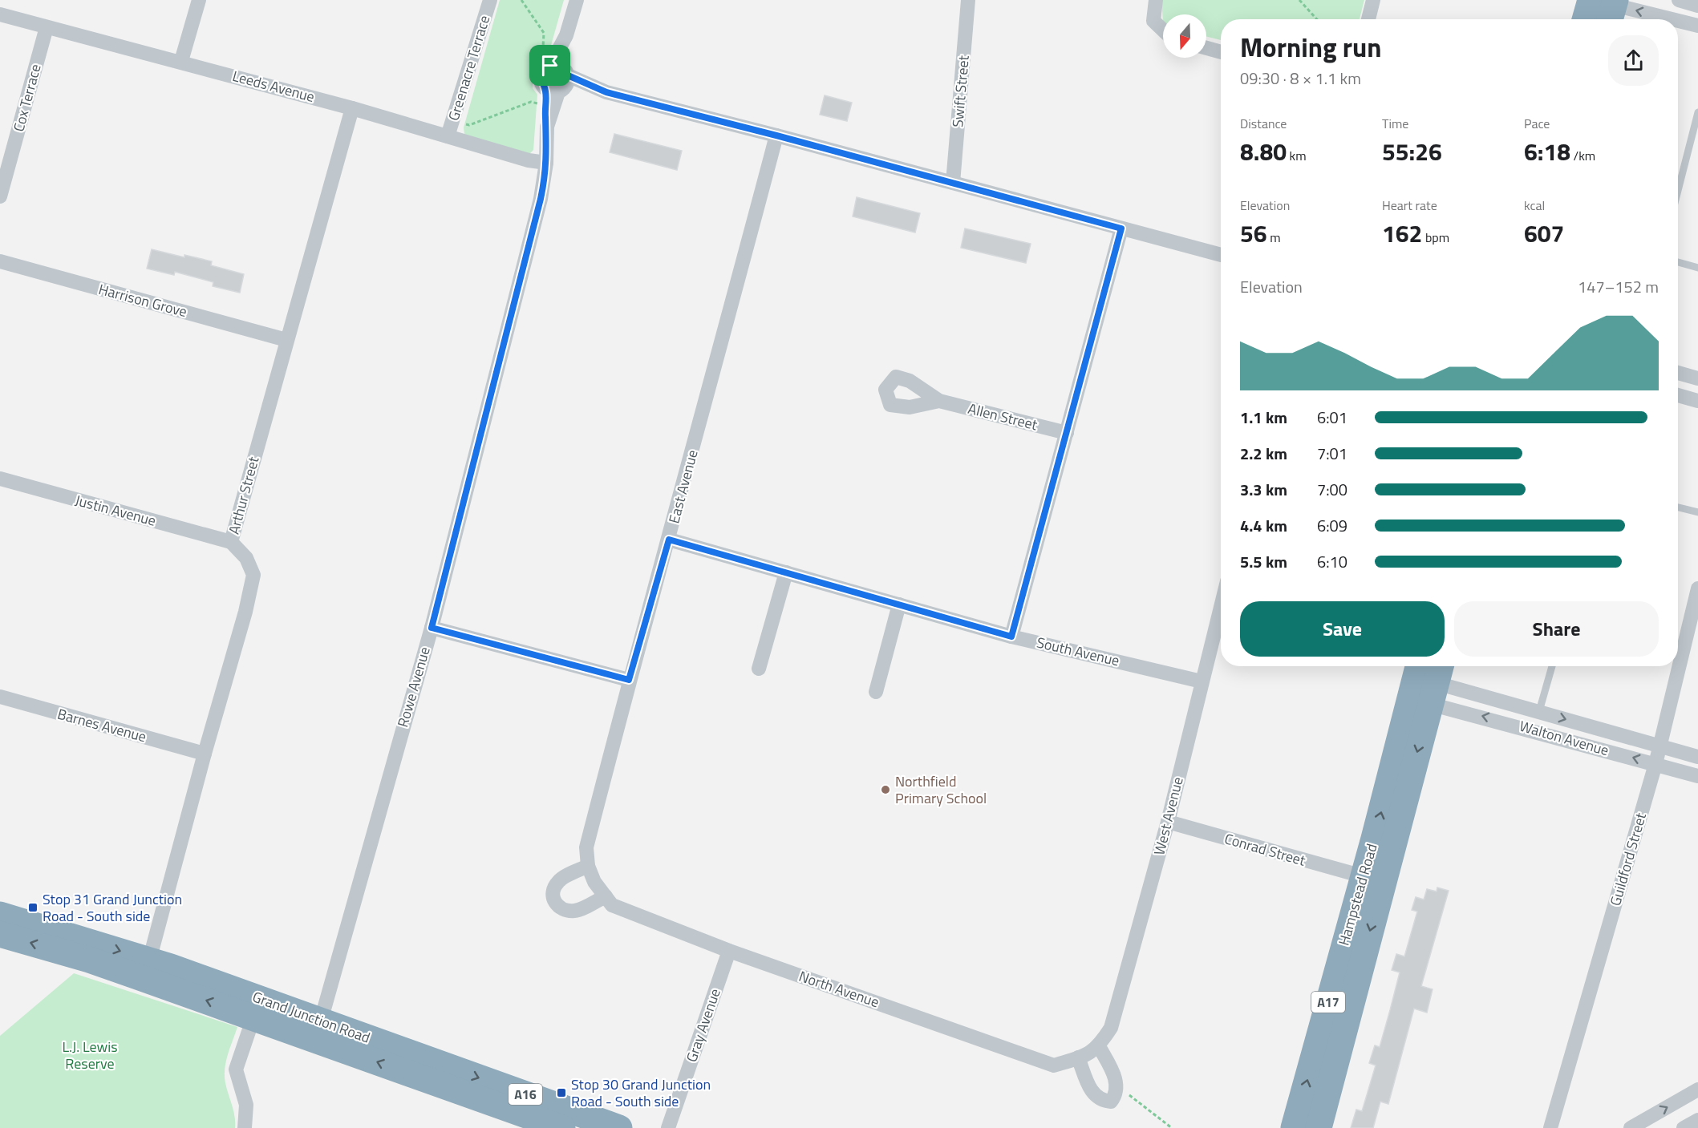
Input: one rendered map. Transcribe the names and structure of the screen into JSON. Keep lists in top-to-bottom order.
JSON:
{
  "streets": {
    "highway": [
      "Hampstead Road",
      "A17",
      "Grand Junction Road",
      "A16"
    ],
    "street": [
      "Greenacre Terrace",
      "Leeds Avenue",
      "Swift Street",
      "Cox Terrace",
      "Harrison Grove",
      "Allen Street",
      "East Avenue",
      "Arthur Street",
      "Justin Avenue",
      "South Avenue",
      "Rowe Avenue",
      "Barnes Avenue",
      "Walton Avenue",
      "West Avenue",
      "Conrad Street",
      "Guildford Street",
      "North Avenue",
      "Gray Avenue"
    ]
  },
  "crossings": [
    ["Greenacre Terrace", "Leeds Avenue"],
    ["Leeds Avenue", "Cox Terrace"],
    ["Leeds Avenue", "Arthur Street"],
    ["Leeds Avenue", "Rowe Avenue"],
    ["Harrison Grove", "Arthur Street"],
    ["East Avenue", "South Avenue"],
    ["East Avenue", "North Avenue"],
    ["Arthur Street", "Justin Avenue"],
    ["Arthur Street", "Barnes Avenue"],
    ["Arthur Street", "Grand Junction Road"],
    ["South Avenue", "West Avenue"],
    ["Rowe Avenue", "Grand Junction Road"],
    ["Walton Avenue", "Guildford Street"],
    ["Walton Avenue", "Hampstead Road"],
    ["West Avenue", "Conrad Street"],
    ["West Avenue", "North Avenue"],
    ["Conrad Street", "Hampstead Road"],
    ["North Avenue", "Gray Avenue"]
  ],
  "parks": ["L.J. Lewis Reserve"],
  "places": {
    "other": ["Northfield Primary School"],
    "transit": ["Stop 31 Grand Junction Road - South side", "Stop 30 Grand Junction Road - South side"]
  },
  "north": "bottom",
  "page": {
    "heading": ["Morning run", "09:30 · 8 × 1.1 km"],
    "stats": [
      ["Distance", "8.80 km"],
      ["Time", "55:26"],
      ["Pace", "6:18 /km"],
      ["Elevation", "56 m"],
      ["Heart rate", "162 bpm"],
      ["kcal", "607"]
    ],
    "chart": ["Elevation", "147–152 m"],
    "list": [
      {
        "name": "1.1 km",
        "note": "6:01"
      },
      {
        "name": "2.2 km",
        "note": "7:01"
      },
      {
        "name": "3.3 km",
        "note": "7:00"
      },
      {
        "name": "4.4 km",
        "note": "6:09"
      },
      {
        "name": "5.5 km",
        "note": "6:10"
      }
    ],
    "buttons": ["Save", "Share"]
  }
}
